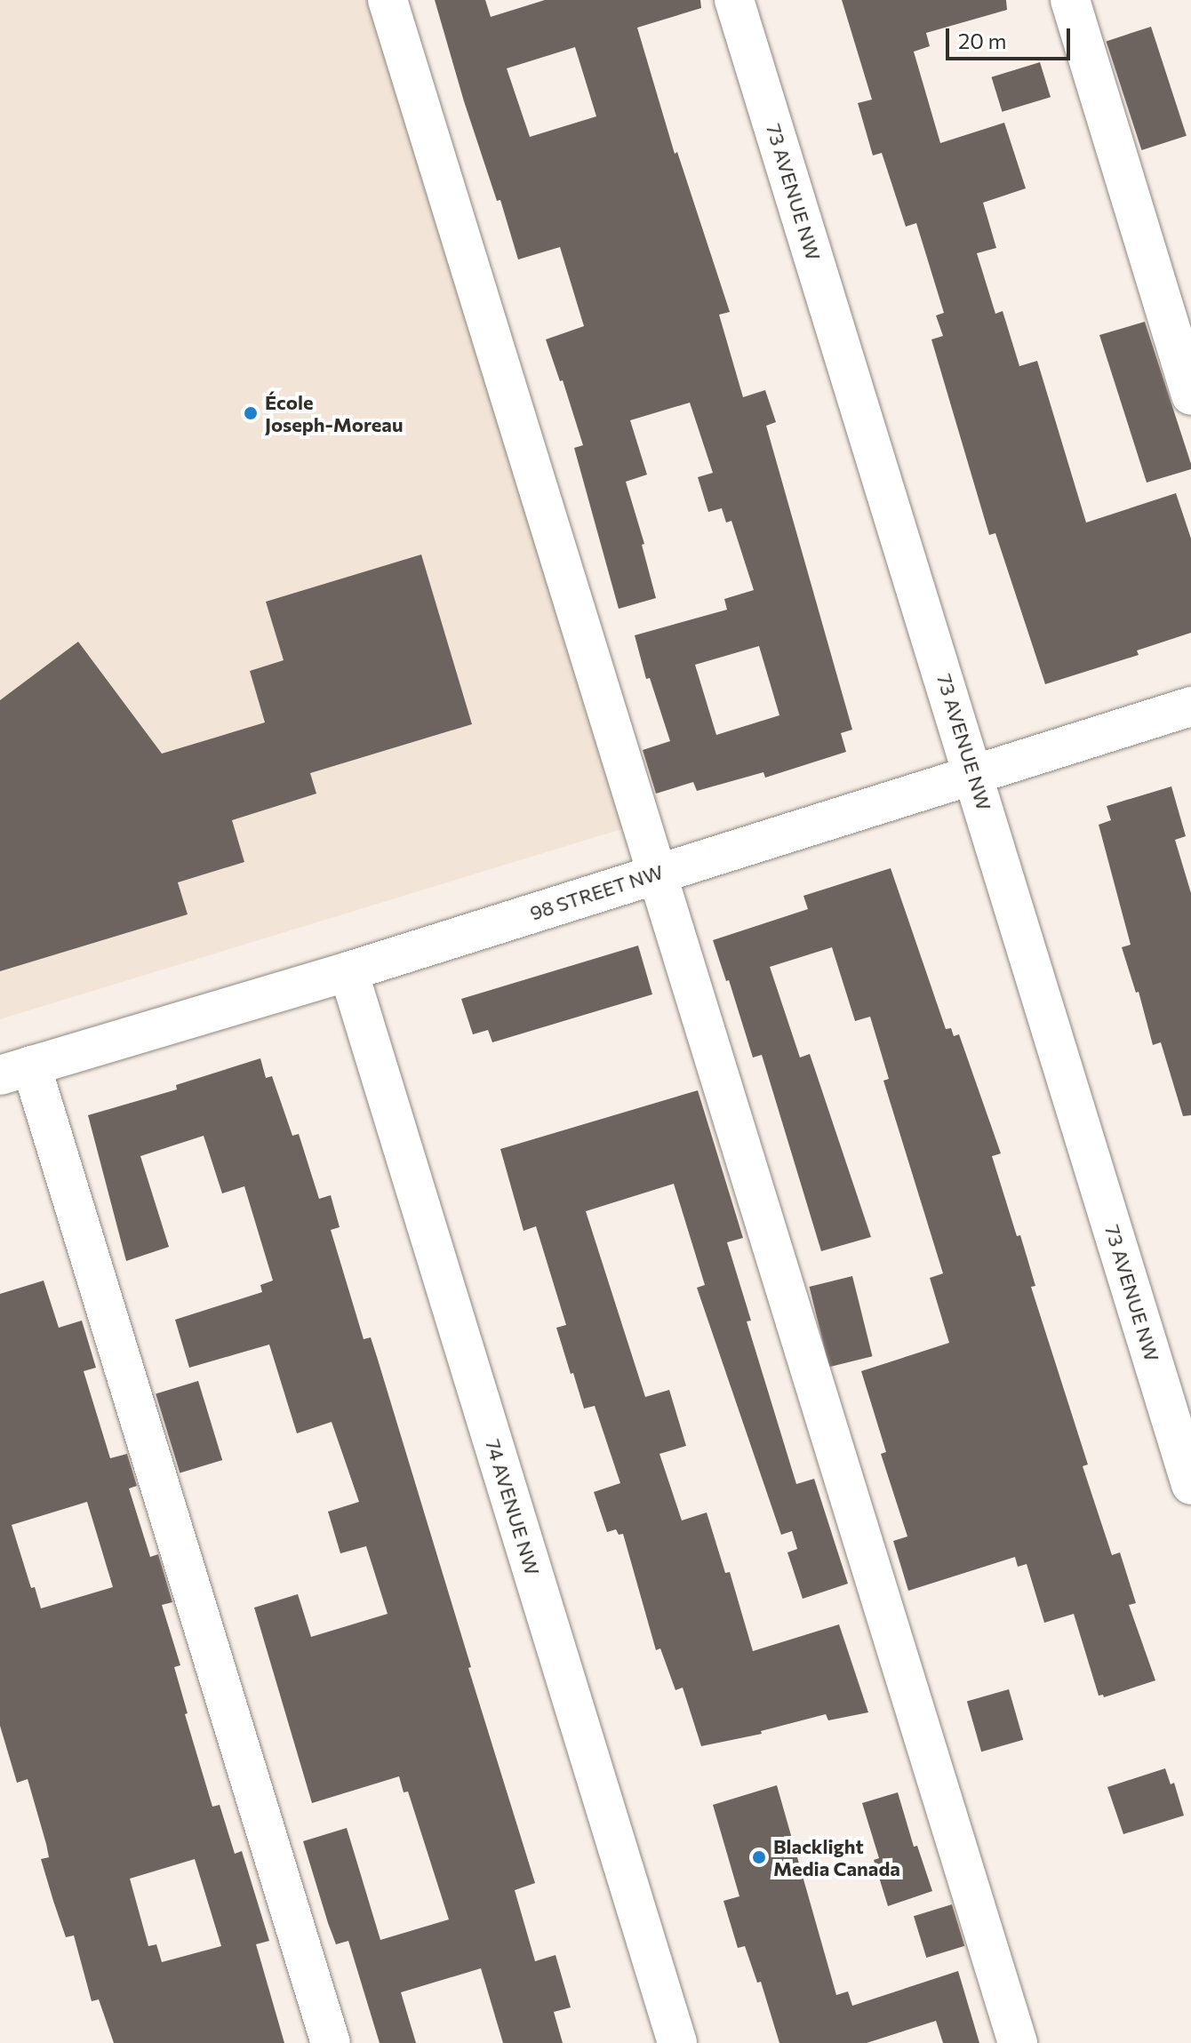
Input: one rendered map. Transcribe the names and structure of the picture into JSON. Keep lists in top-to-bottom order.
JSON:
{
  "streets": {
    "street": ["73 AVENUE NW", "98 STREET NW", "74 AVENUE NW"]
  },
  "crossings": [
    ["73 AVENUE NW", "98 STREET NW"],
    ["98 STREET NW", "74 AVENUE NW"]
  ],
  "places": ["École Joseph-Moreau", "Blacklight Media Canada"],
  "scale_bar": "20 m"
}
